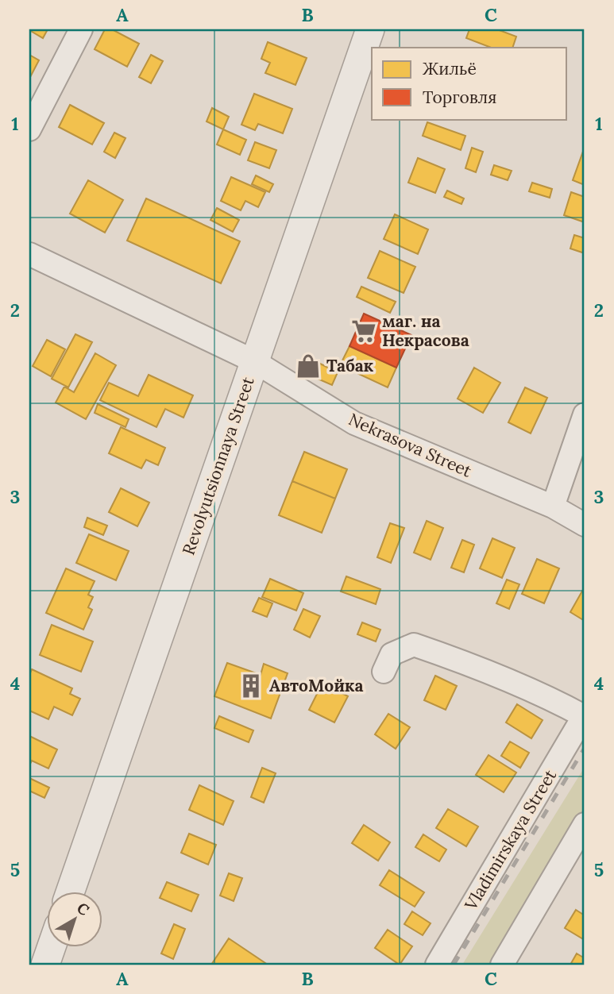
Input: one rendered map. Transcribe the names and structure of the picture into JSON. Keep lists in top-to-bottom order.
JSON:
{
  "streets": {
    "street": ["Nekrasova Street", "Revolyutsionnaya Street", "Vladimirskaya Street"]
  },
  "crossings": [
    ["Nekrasova Street", "Revolyutsionnaya Street"]
  ],
  "places": {
    "supermarket": ["маг. на Некрасова"],
    "shop": ["Табак"],
    "building": ["АвтоМойка"]
  },
  "legend": ["Жильё", "Торговля"],
  "north": "top right",
  "grid": {
    "columns": ["A", "B", "C"],
    "rows": [
      "1",
      "2",
      "3",
      "4",
      "5"
    ]
  }
}
